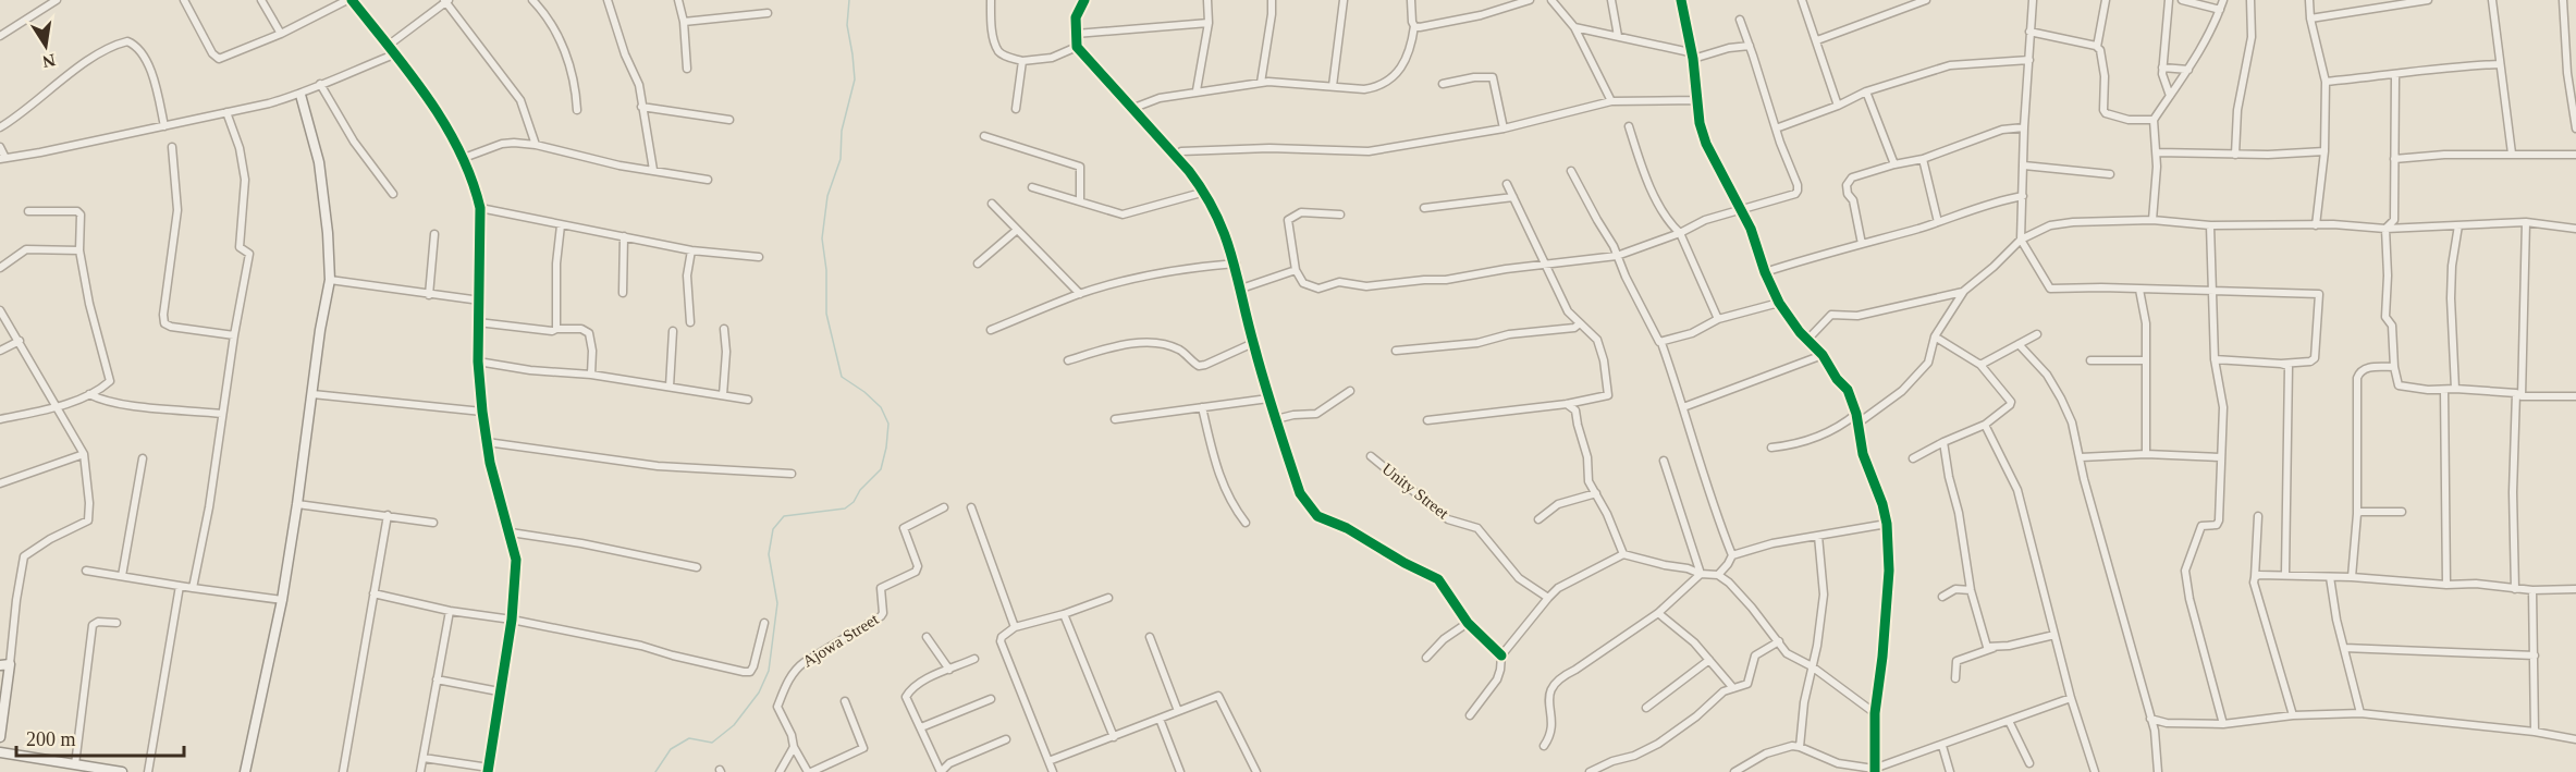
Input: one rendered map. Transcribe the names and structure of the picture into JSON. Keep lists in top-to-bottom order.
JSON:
{
  "streets": {
    "street": ["Unity Street", "Ajowa Street"]
  },
  "scale_bar": "200 m",
  "north": "bottom"
}
